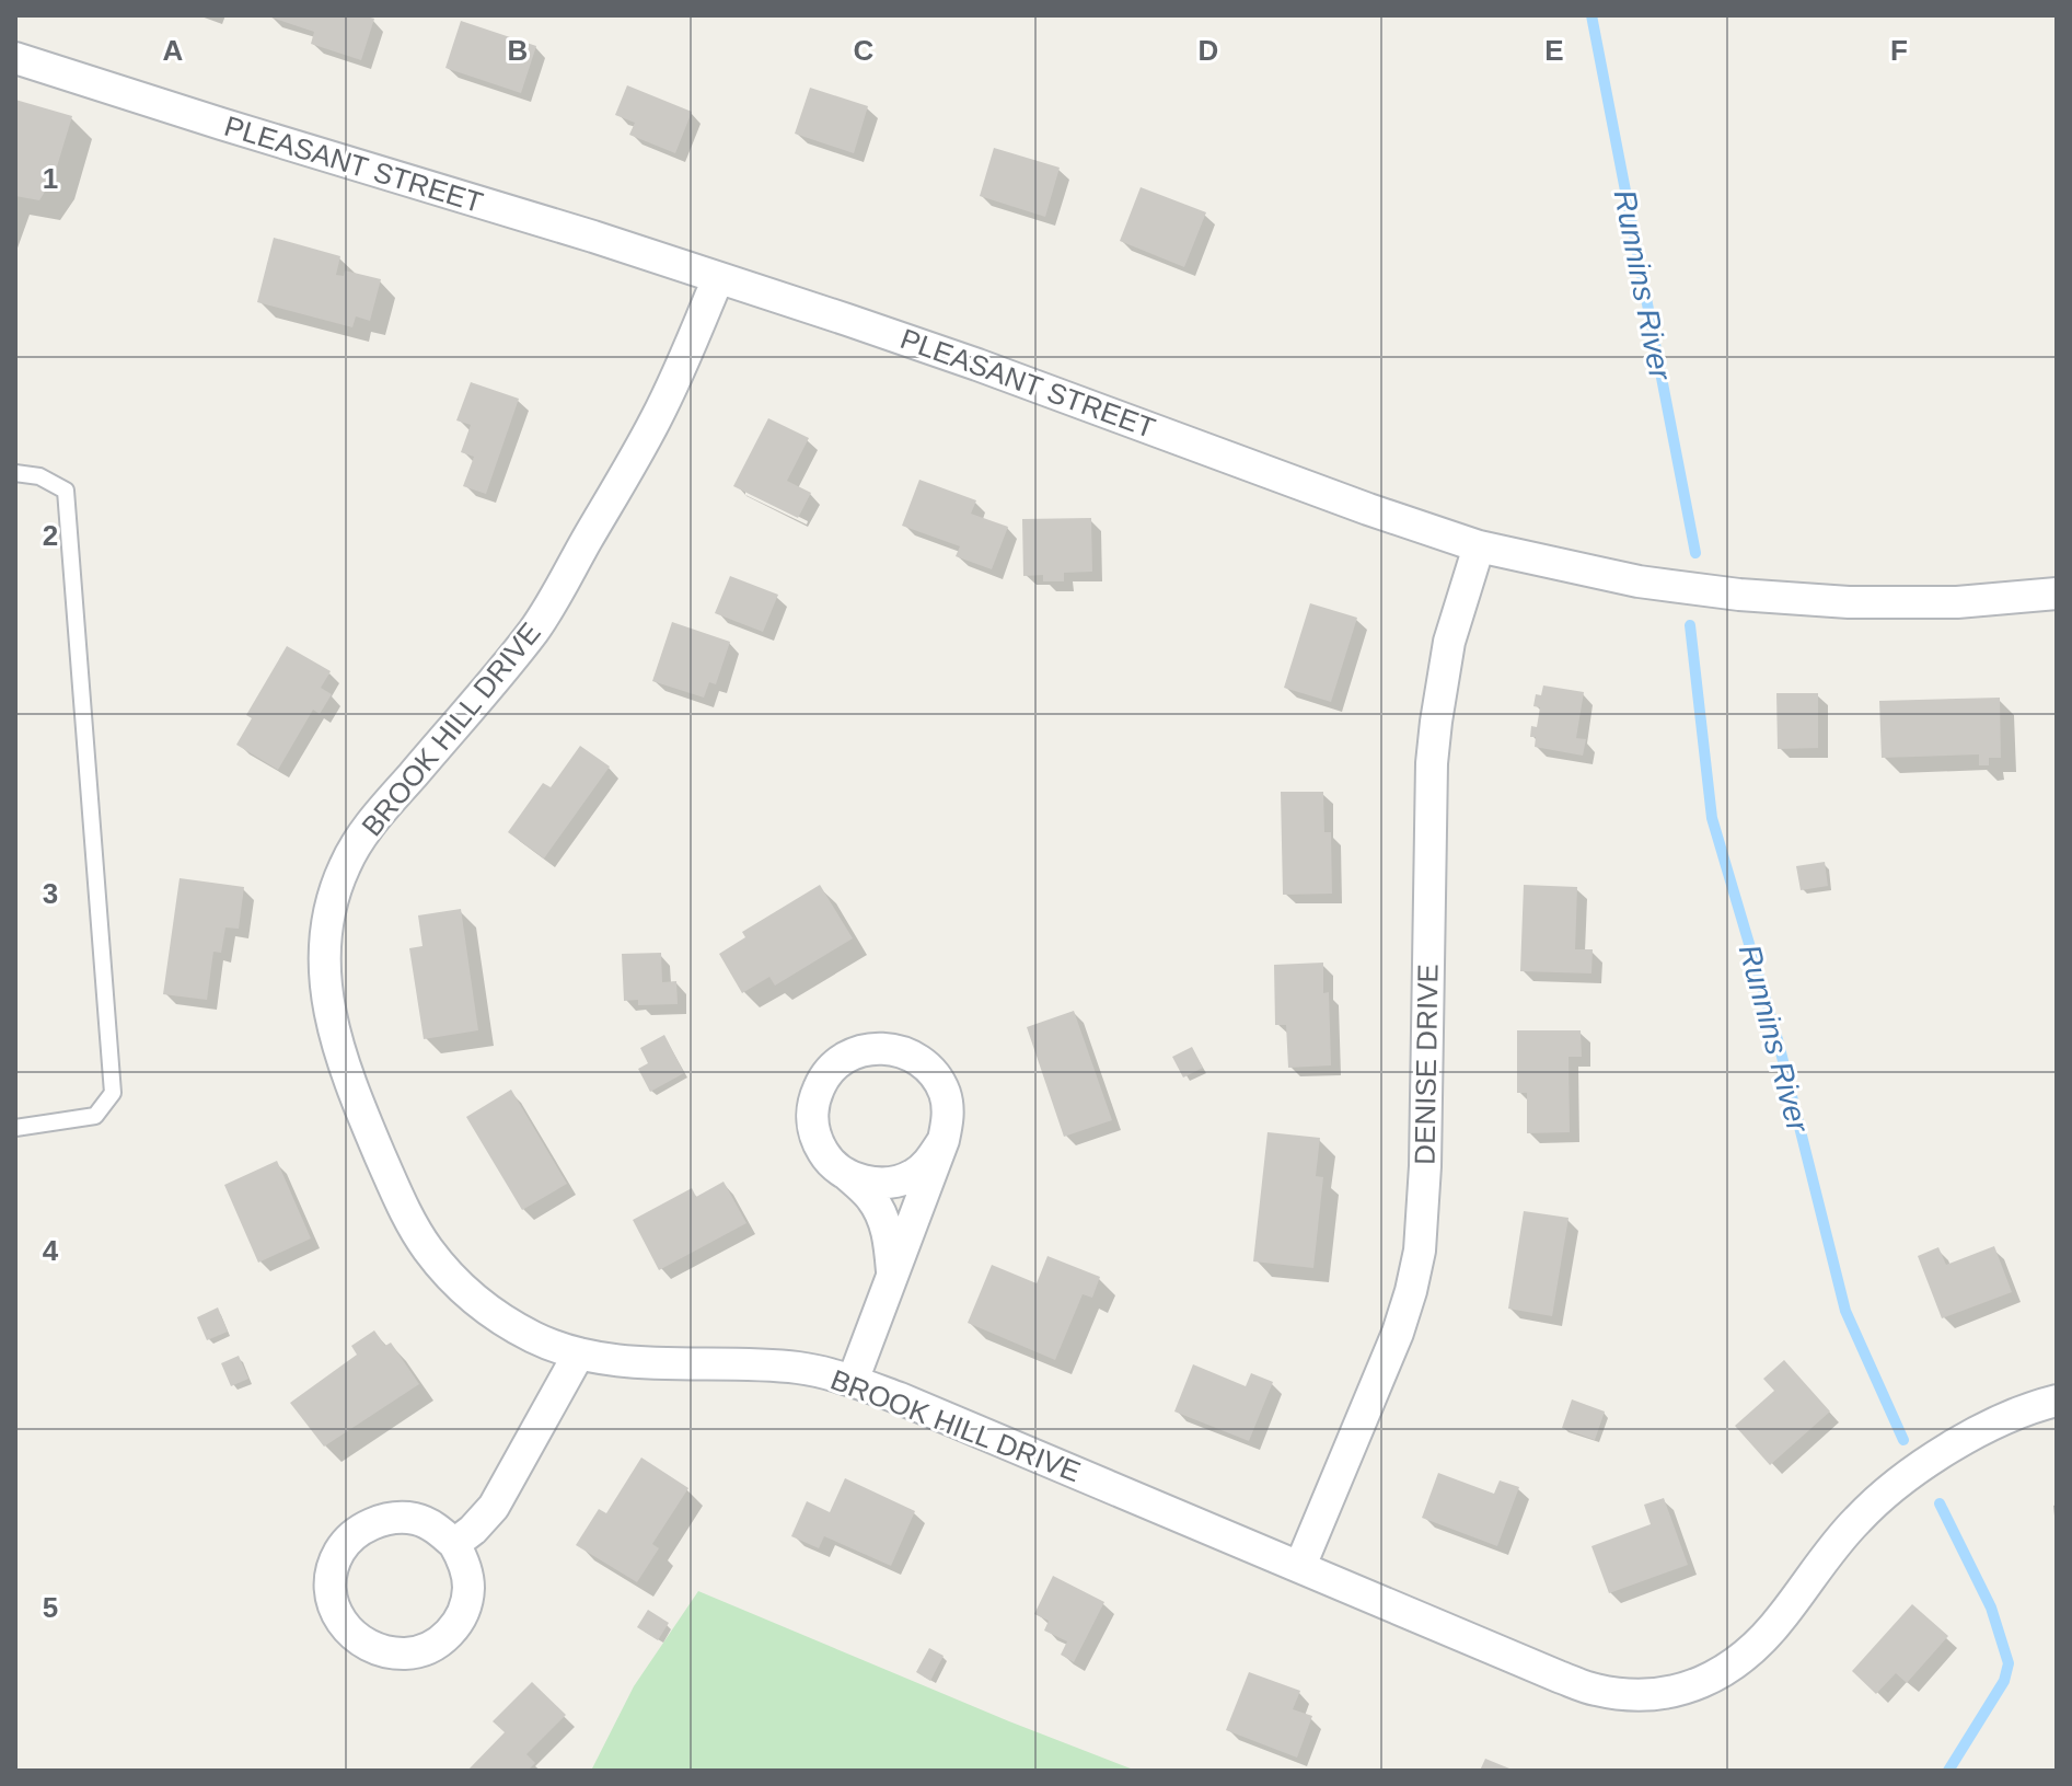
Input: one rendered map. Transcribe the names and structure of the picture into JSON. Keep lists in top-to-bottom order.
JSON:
{
  "streets": {
    "street": ["PLEASANT STREET", "BROOK HILL DRIVE", "DENISE DRIVE"]
  },
  "crossings": [
    ["PLEASANT STREET", "BROOK HILL DRIVE"],
    ["PLEASANT STREET", "DENISE DRIVE"],
    ["BROOK HILL DRIVE", "DENISE DRIVE"]
  ],
  "water": ["Runnins River"],
  "grid": {
    "columns": [
      "A",
      "B",
      "C",
      "D",
      "E",
      "F"
    ],
    "rows": [
      "1",
      "2",
      "3",
      "4",
      "5"
    ]
  }
}
